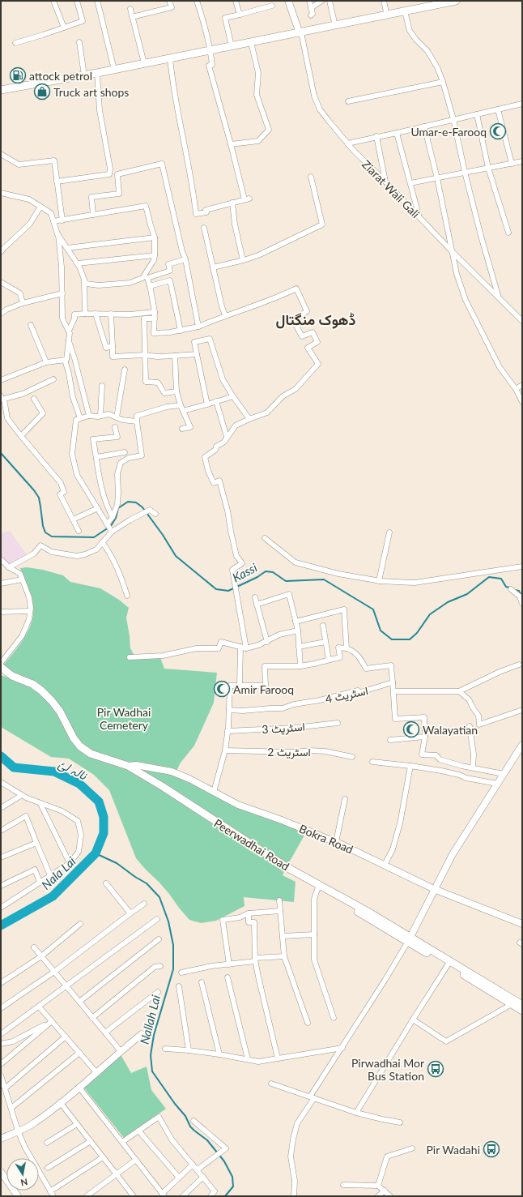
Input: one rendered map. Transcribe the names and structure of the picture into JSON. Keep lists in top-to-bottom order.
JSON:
{
  "streets": {
    "main road": ["Peerwadhai Road"],
    "street": [
      "Ziarat Wali Gali",
      "اسٹریٹ 4",
      "اسٹریٹ 3",
      "اسٹریٹ 2",
      "Bokra Road"
    ]
  },
  "crossings": [
    ["Bokra Road", "Peerwadhai Road"]
  ],
  "districts": ["ڈھوک منگتال"],
  "water": [
    "Kassi",
    "نالہ لئ",
    "Nala Lai",
    "Nallah Lai"
  ],
  "parks": ["Pir Wadhai Cemetery"],
  "places": {
    "fuel station": ["attock petrol"],
    "shop": ["Truck art shops"],
    "mosque": ["Umar-e-Farooq", "Amir Farooq", "Walayatian"],
    "bus stop": ["Pirwadhai Mor Bus Station", "Pir Wadahi"]
  },
  "north": "bottom"
}
